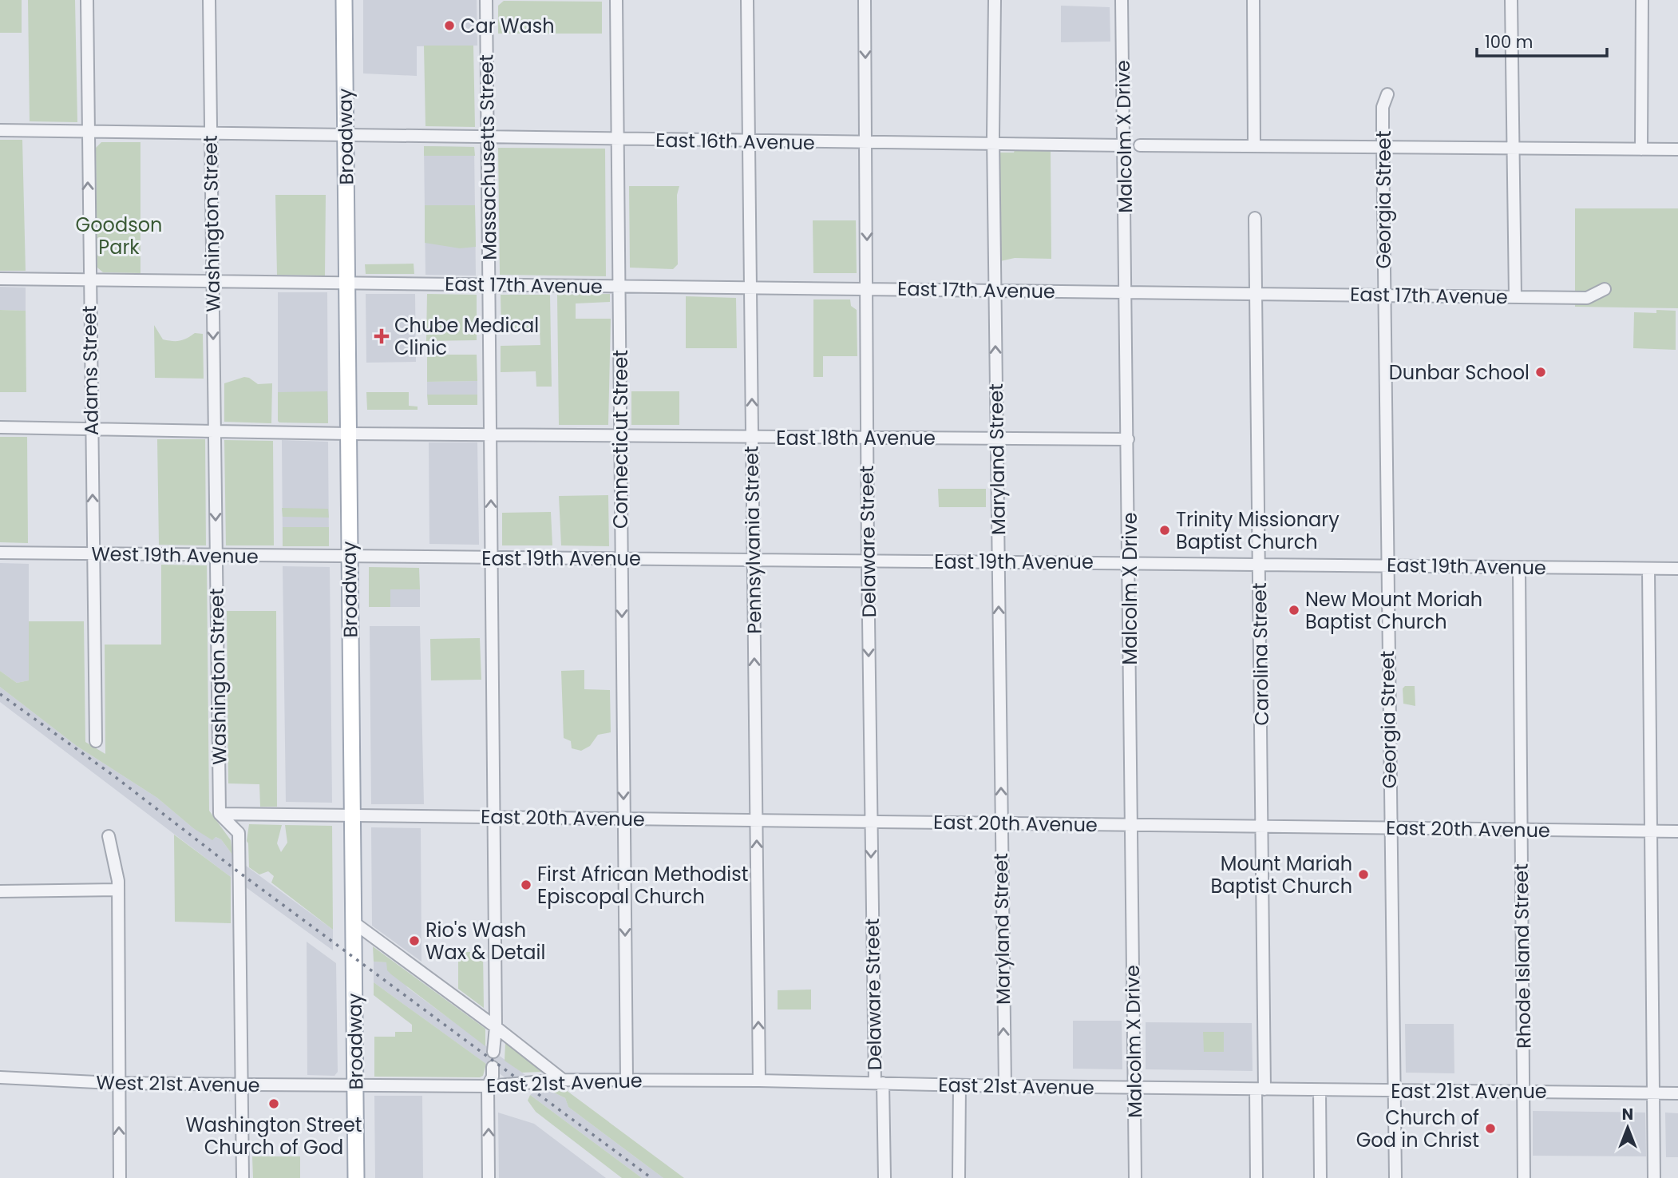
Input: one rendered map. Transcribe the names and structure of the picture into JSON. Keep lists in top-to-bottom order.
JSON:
{
  "streets": {
    "main road": ["Broadway"],
    "street": [
      "Malcolm X Drive",
      "East 16th Avenue",
      "Massachusetts Street",
      "Georgia Street",
      "Washington Street",
      "East 17th Avenue",
      "Adams Street",
      "East 18th Avenue",
      "Connecticut Street",
      "Maryland Street",
      "Pennsylvania Street",
      "Delaware Street",
      "West 19th Avenue",
      "East 19th Avenue",
      "Carolina Street",
      "East 20th Avenue",
      "Rhode Island Street",
      "East 21st Avenue",
      "West 21st Avenue"
    ]
  },
  "crossings": [
    ["Broadway", "East 16th Avenue"],
    ["Broadway", "East 17th Avenue"],
    ["Broadway", "East 18th Avenue"],
    ["Broadway", "West 19th Avenue"],
    ["Broadway", "East 19th Avenue"],
    ["Broadway", "East 20th Avenue"],
    ["Broadway", "East 21st Avenue"],
    ["Broadway", "West 21st Avenue"],
    ["Malcolm X Drive", "East 16th Avenue"],
    ["Malcolm X Drive", "East 17th Avenue"],
    ["Malcolm X Drive", "East 18th Avenue"],
    ["Malcolm X Drive", "East 19th Avenue"],
    ["Malcolm X Drive", "East 20th Avenue"],
    ["Malcolm X Drive", "East 21st Avenue"],
    ["East 16th Avenue", "Massachusetts Street"],
    ["East 16th Avenue", "Washington Street"],
    ["East 16th Avenue", "Adams Street"],
    ["East 16th Avenue", "Connecticut Street"],
    ["East 16th Avenue", "Maryland Street"],
    ["East 16th Avenue", "Pennsylvania Street"],
    ["East 16th Avenue", "Delaware Street"],
    ["Massachusetts Street", "East 17th Avenue"],
    ["Massachusetts Street", "East 18th Avenue"],
    ["Massachusetts Street", "East 19th Avenue"],
    ["Massachusetts Street", "East 20th Avenue"],
    ["Georgia Street", "East 17th Avenue"],
    ["Georgia Street", "East 19th Avenue"],
    ["Georgia Street", "East 20th Avenue"],
    ["Georgia Street", "East 21st Avenue"],
    ["Washington Street", "East 17th Avenue"],
    ["Washington Street", "East 18th Avenue"],
    ["Washington Street", "West 19th Avenue"],
    ["Washington Street", "East 20th Avenue"],
    ["East 17th Avenue", "Adams Street"],
    ["East 17th Avenue", "Connecticut Street"],
    ["East 17th Avenue", "Maryland Street"],
    ["East 17th Avenue", "Pennsylvania Street"],
    ["East 17th Avenue", "Delaware Street"],
    ["East 17th Avenue", "Carolina Street"],
    ["Adams Street", "East 18th Avenue"],
    ["Adams Street", "West 19th Avenue"],
    ["East 18th Avenue", "Connecticut Street"],
    ["East 18th Avenue", "Maryland Street"],
    ["East 18th Avenue", "Pennsylvania Street"],
    ["East 18th Avenue", "Delaware Street"],
    ["Connecticut Street", "East 19th Avenue"],
    ["Connecticut Street", "East 20th Avenue"],
    ["Connecticut Street", "East 21st Avenue"],
    ["Maryland Street", "East 19th Avenue"],
    ["Maryland Street", "East 20th Avenue"],
    ["Maryland Street", "East 21st Avenue"],
    ["Pennsylvania Street", "East 19th Avenue"],
    ["Pennsylvania Street", "East 20th Avenue"],
    ["Pennsylvania Street", "East 21st Avenue"],
    ["Delaware Street", "East 19th Avenue"],
    ["Delaware Street", "East 20th Avenue"],
    ["Delaware Street", "East 21st Avenue"],
    ["West 19th Avenue", "East 19th Avenue"],
    ["East 19th Avenue", "Carolina Street"],
    ["East 19th Avenue", "Rhode Island Street"],
    ["Carolina Street", "East 20th Avenue"],
    ["Carolina Street", "East 21st Avenue"],
    ["East 20th Avenue", "Rhode Island Street"],
    ["Rhode Island Street", "East 21st Avenue"],
    ["East 21st Avenue", "West 21st Avenue"]
  ],
  "one_way": [
    "Adams Street",
    "Connecticut Street",
    "Maryland Street",
    "Pennsylvania Street",
    "Delaware Street"
  ],
  "parks": ["Goodson Park"],
  "places": {
    "other": [
      "Car Wash",
      "Dunbar School",
      "Trinity Missionary Baptist Church",
      "New Mount Moriah Baptist Church",
      "Mount Mariah Baptist Church",
      "First African Methodist Episcopal Church",
      "Rio's Wash Wax & Detail",
      "Washington Street Church of God",
      "Church of God in Christ"
    ],
    "health": ["Chube Medical Clinic"]
  },
  "scale_bar": "100 m",
  "north": "top"
}
